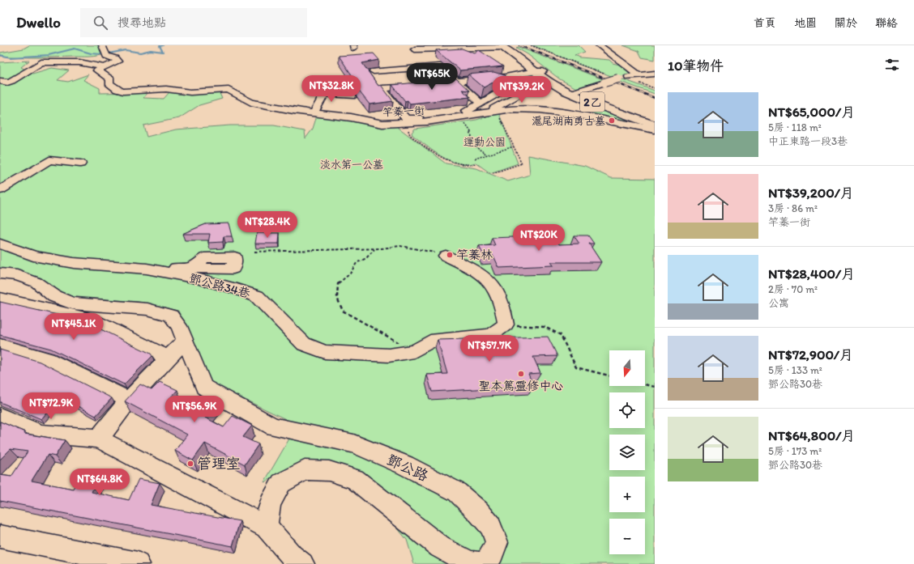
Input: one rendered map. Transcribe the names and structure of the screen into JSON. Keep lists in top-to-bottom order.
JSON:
{
  "streets": {
    "main road": ["2乙"],
    "street": ["竿蓁一街", "鄧公路34巷", "鄧公路"]
  },
  "parks": ["運動公園", "淡水第一公墓"],
  "places": [
    "滬尾湖南勇古墓",
    "竿蓁林",
    "聖本篤靈修中心",
    "管理室"
  ],
  "north": "bottom",
  "page": {
    "header": "Dwello",
    "search": "搜尋地點",
    "nav": [
      "首頁",
      "地圖",
      "關於",
      "聯絡"
    ],
    "heading": "10筆物件",
    "price": [
      "NT$65K",
      "NT$32.8K",
      "NT$39.2K",
      "NT$28.4K",
      "NT$20K",
      "NT$45.1K",
      "NT$57.7K",
      "NT$72.9K",
      "NT$56.9K",
      "NT$64.8K"
    ],
    "list": [
      {
        "name": "NT$65,000/月",
        "note": "5房 · 118 m² · 中正東路一段3巷"
      },
      {
        "name": "NT$39,200/月",
        "note": "3房 · 86 m² · 竿蓁一街"
      },
      {
        "name": "NT$28,400/月",
        "note": "2房 · 70 m² · 公寓"
      },
      {
        "name": "NT$72,900/月",
        "note": "5房 · 133 m² · 鄧公路30巷"
      },
      {
        "name": "NT$64,800/月",
        "note": "5房 · 173 m² · 鄧公路30巷"
      }
    ],
    "map_buttons": ["+", "−"]
  }
}
